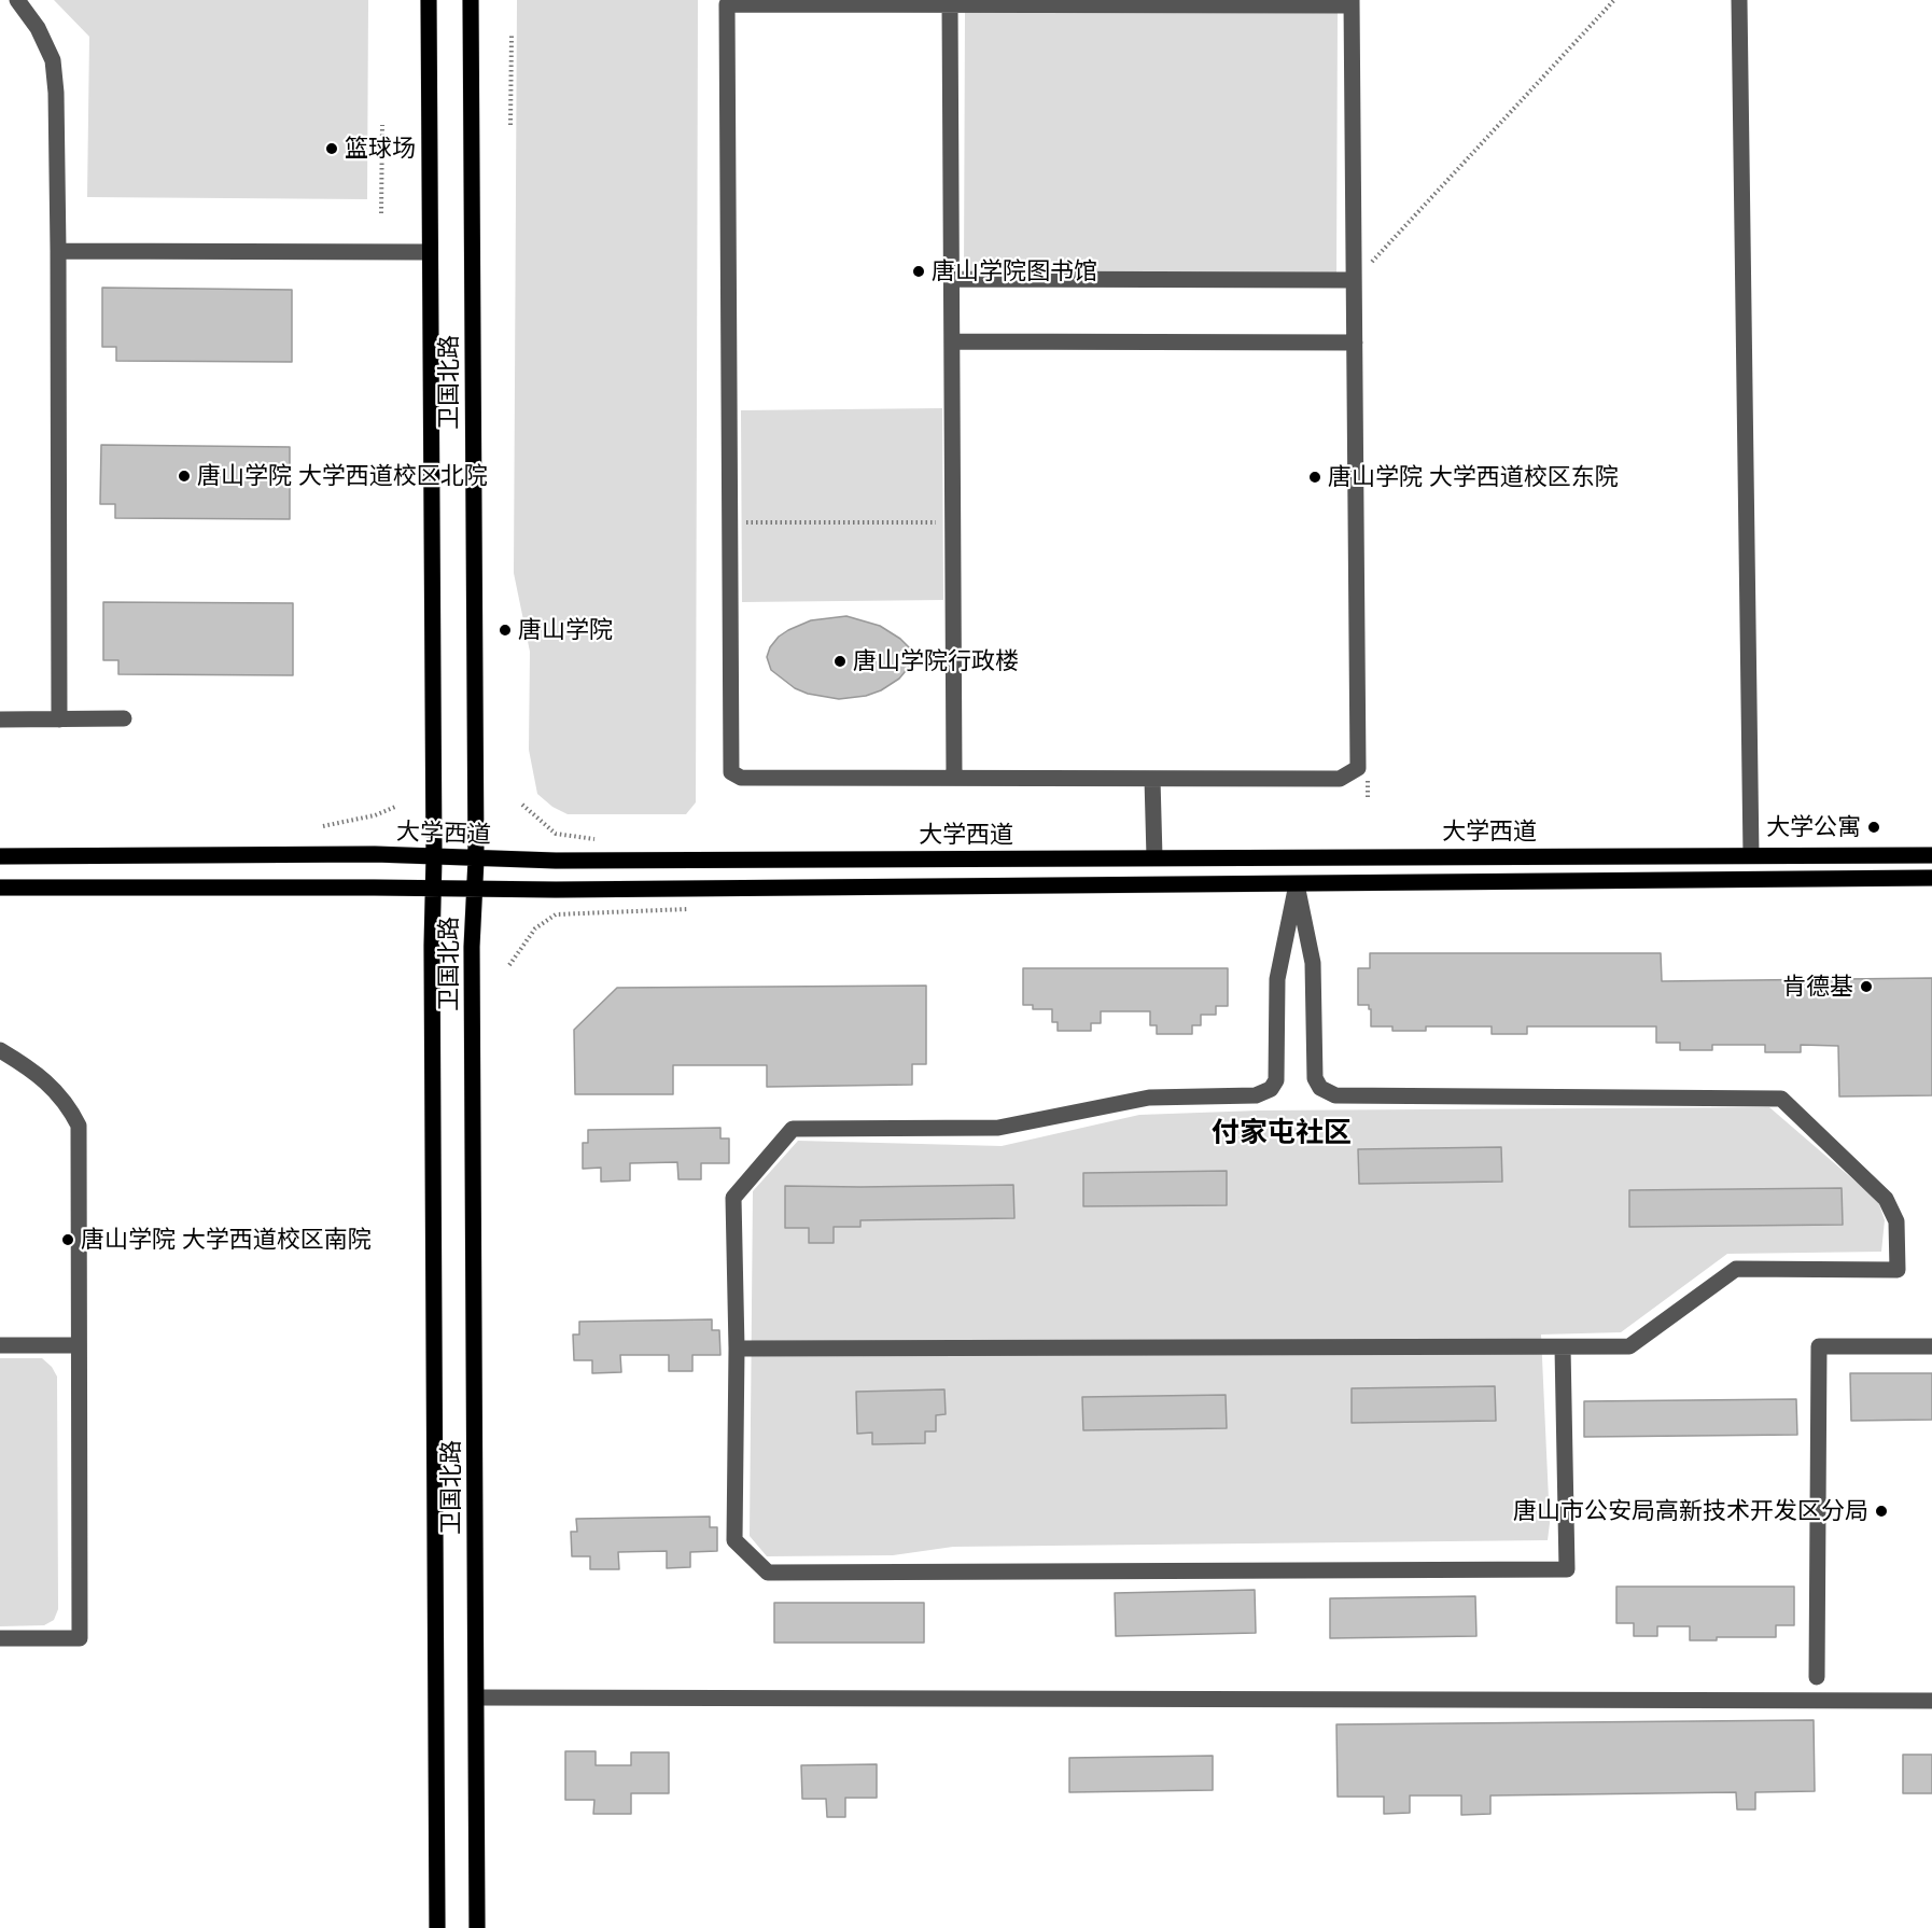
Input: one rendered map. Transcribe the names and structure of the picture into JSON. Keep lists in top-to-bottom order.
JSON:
{
  "streets": {
    "main road": ["卫国北路", "大学西道"]
  },
  "crossings": [
    ["卫国北路", "大学西道"]
  ],
  "districts": ["付家屯社区"],
  "places": [
    "篮球场",
    "唐山学院图书馆",
    "唐山学院 大学西道校区北院",
    "唐山学院 大学西道校区东院",
    "唐山学院",
    "唐山学院行政楼",
    "大学公寓",
    "肯德基",
    "唐山学院 大学西道校区南院",
    "唐山市公安局高新技术开发区分局"
  ]
}
